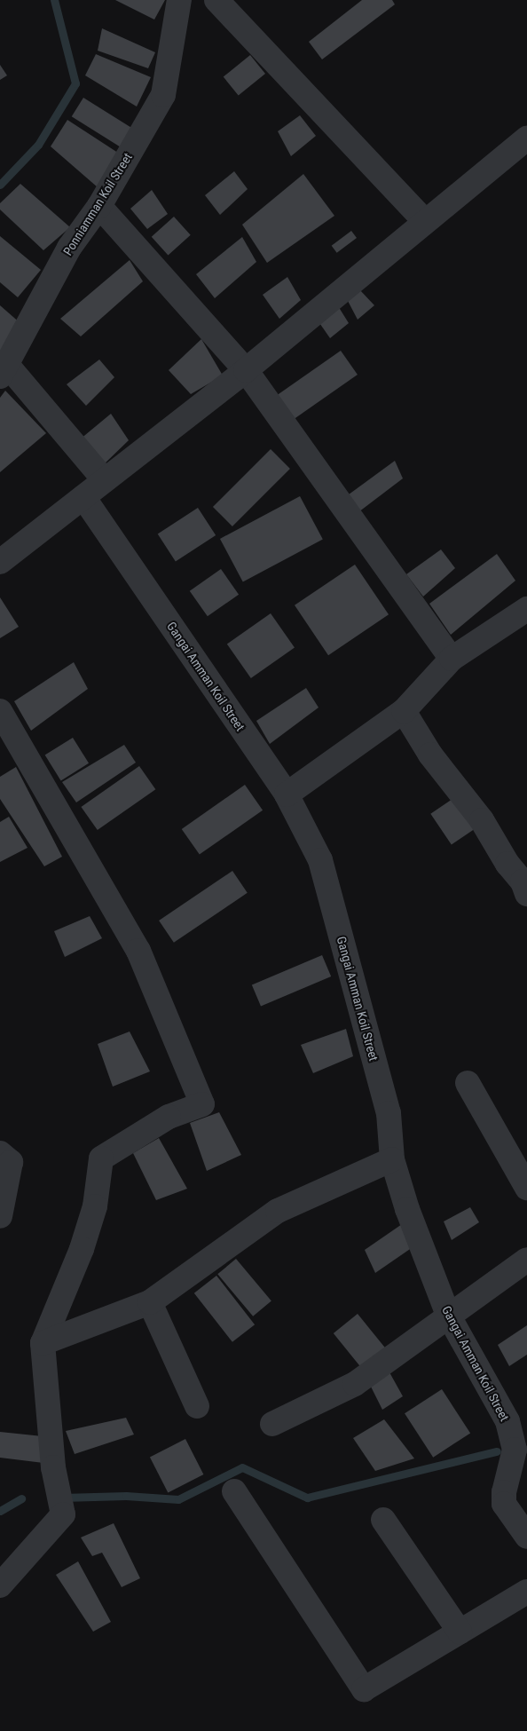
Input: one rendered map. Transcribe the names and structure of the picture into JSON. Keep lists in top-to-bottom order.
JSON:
{
  "streets": {
    "street": ["Ponniamman Koil Street", "Gangai Amman Koil Street"]
  }
}
